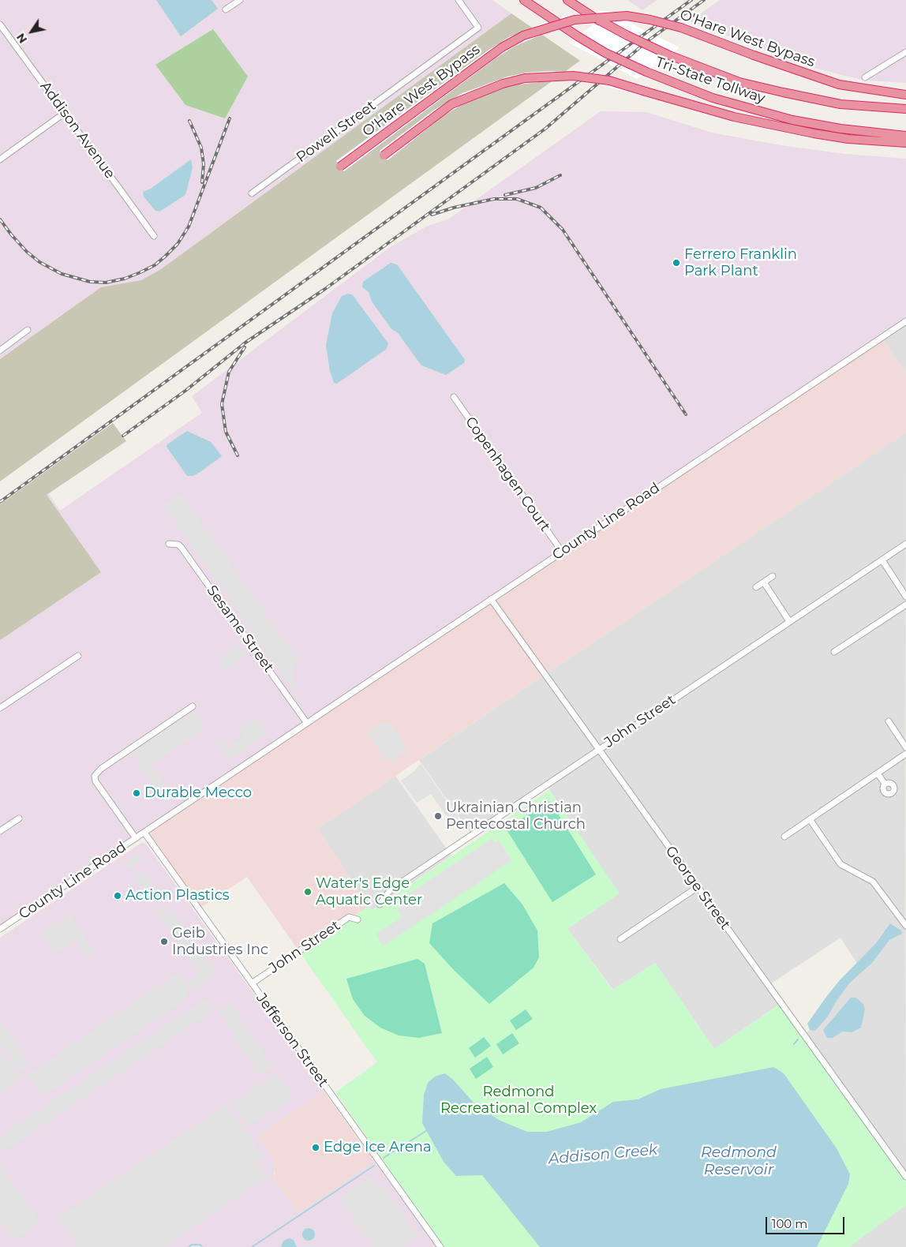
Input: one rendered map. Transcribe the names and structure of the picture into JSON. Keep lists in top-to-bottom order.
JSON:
{
  "streets": {
    "highway": ["O'Hare West Bypass", "Tri-State Tollway"],
    "street": [
      "Addison Avenue",
      "Powell Street",
      "Copenhagen Court",
      "County Line Road",
      "Sesame Street",
      "John Street",
      "George Street",
      "Jefferson Street"
    ]
  },
  "crossings": [
    ["Copenhagen Court", "County Line Road"],
    ["County Line Road", "Sesame Street"],
    ["County Line Road", "George Street"],
    ["County Line Road", "Jefferson Street"],
    ["John Street", "George Street"],
    ["John Street", "Jefferson Street"]
  ],
  "water": ["Redmond Reservoir", "Addison Creek"],
  "parks": ["Redmond Recreational Complex"],
  "places": [
    "Ferrero Franklin Park Plant",
    "Durable Mecco",
    "Ukrainian Christian Pentecostal Church",
    "Water's Edge Aquatic Center",
    "Action Plastics",
    "Geib Industries Inc",
    "Edge Ice Arena"
  ],
  "scale_bar": "100 m",
  "north": "bottom left"
}
